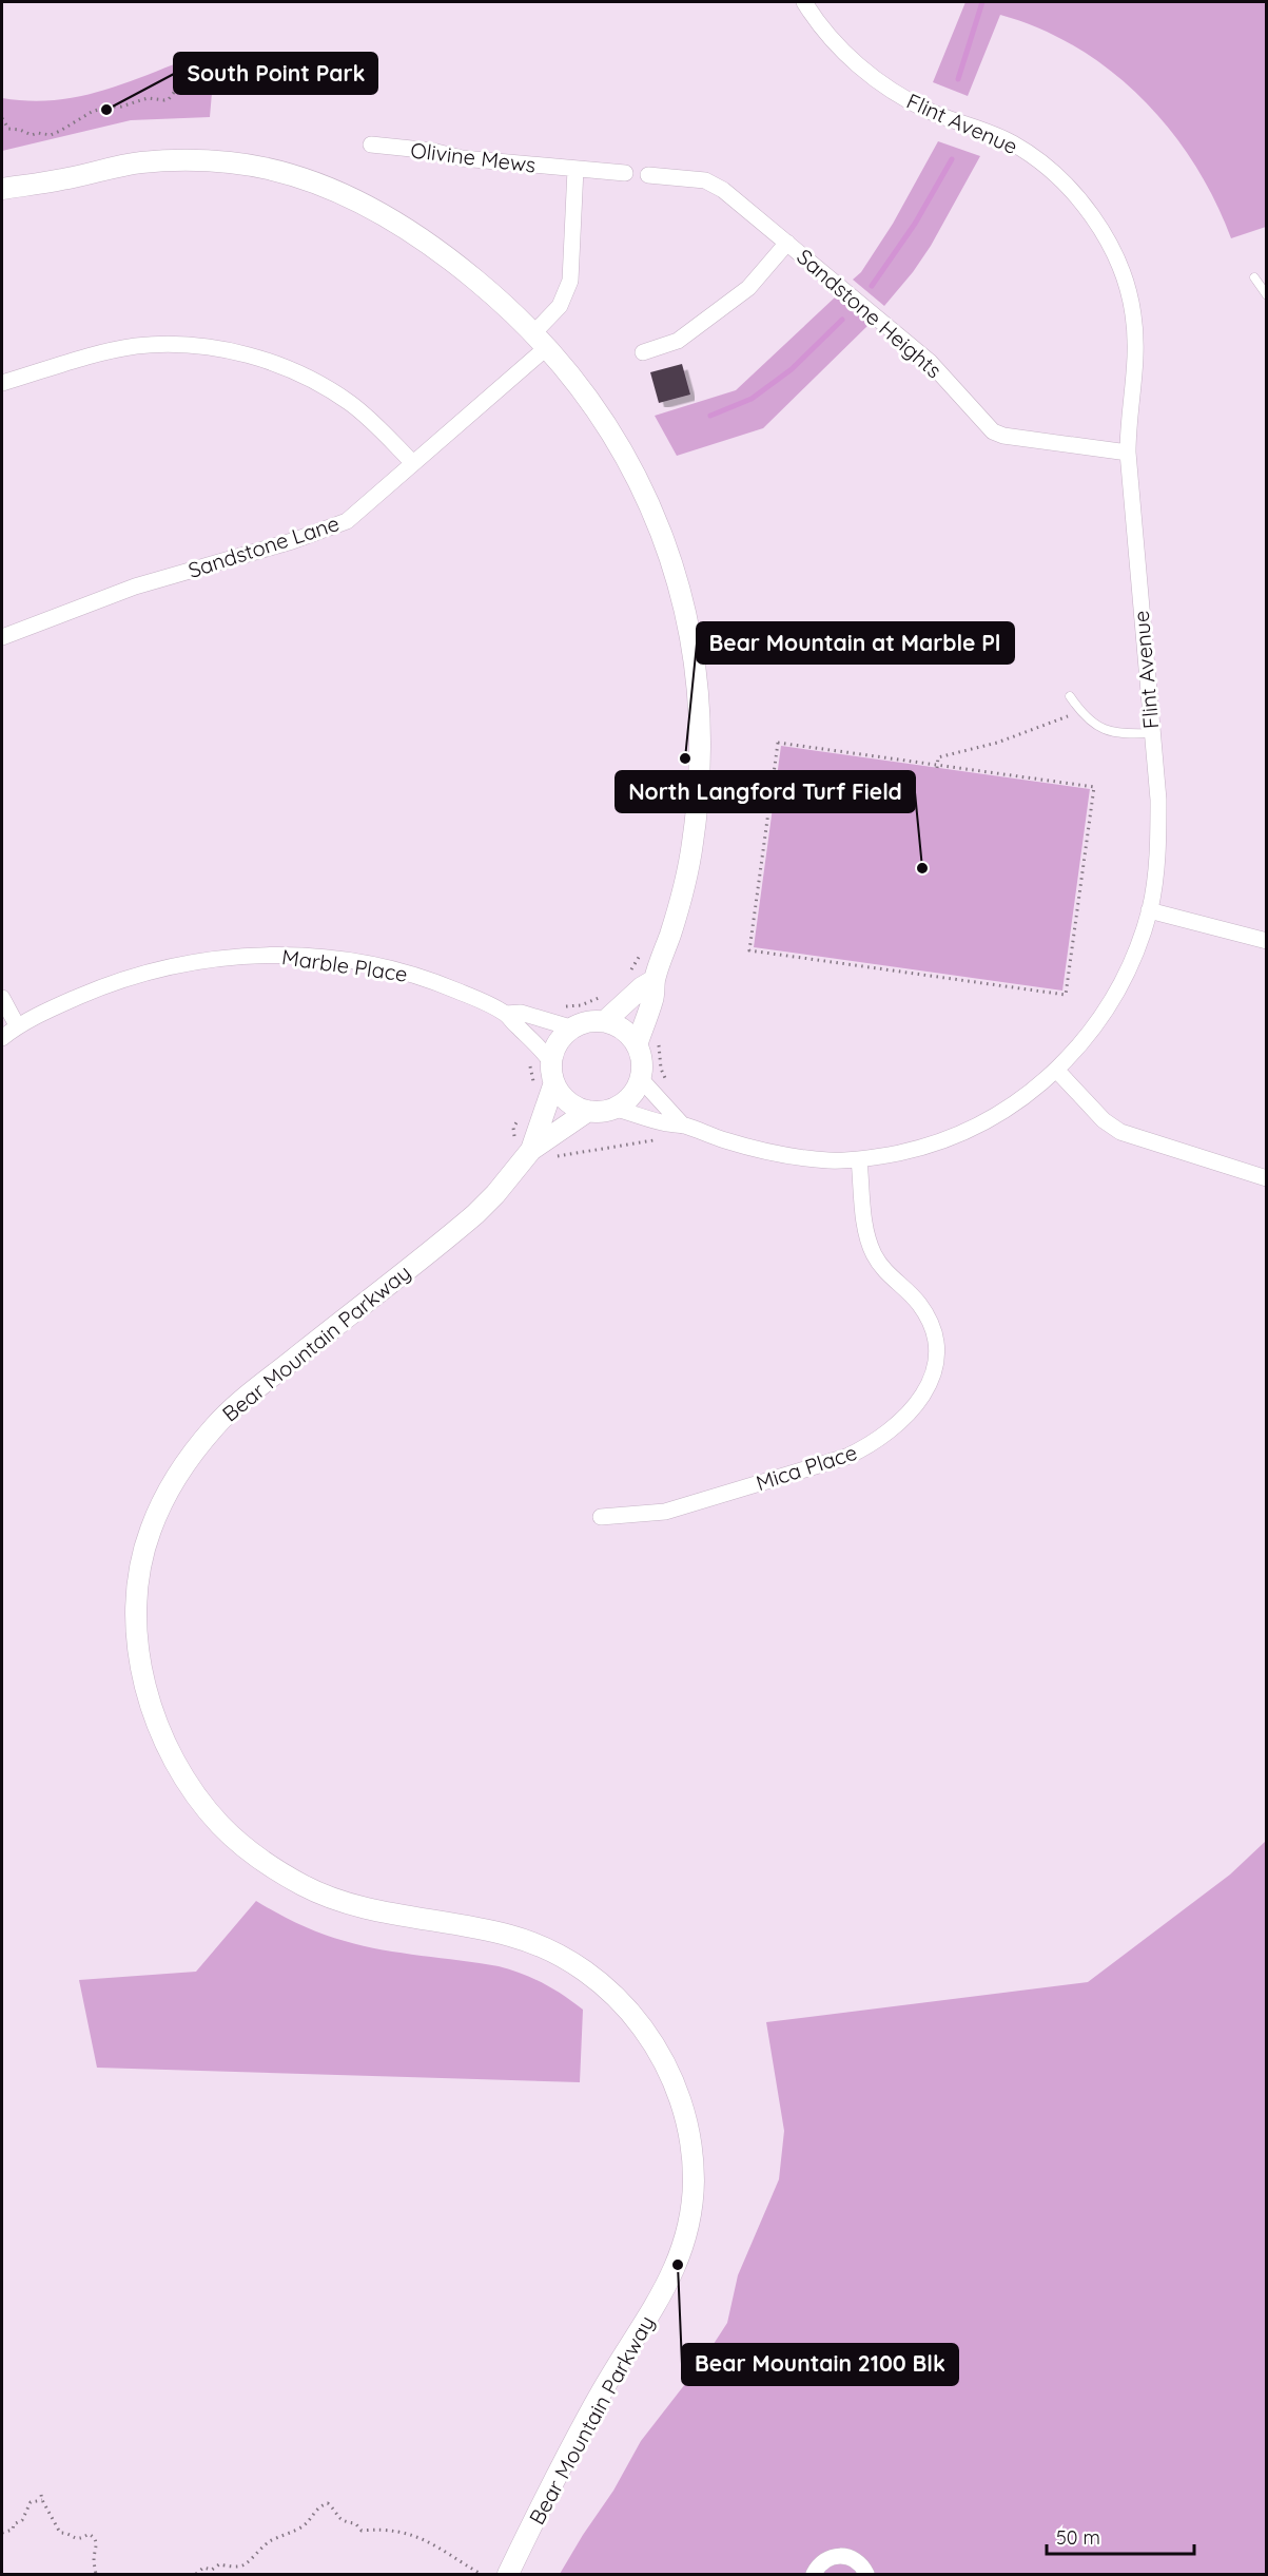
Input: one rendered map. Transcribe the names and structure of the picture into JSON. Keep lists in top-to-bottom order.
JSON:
{
  "streets": {
    "street": [
      "Flint Avenue",
      "Olivine Mews",
      "Sandstone Heights",
      "Sandstone Lane",
      "Marble Place",
      "Bear Mountain Parkway",
      "Mica Place"
    ]
  },
  "crossings": [
    ["Flint Avenue", "Sandstone Heights"],
    ["Flint Avenue", "Marble Place"],
    ["Flint Avenue", "Bear Mountain Parkway"],
    ["Flint Avenue", "Mica Place"],
    ["Marble Place", "Bear Mountain Parkway"]
  ],
  "places": [
    "South Point Park",
    "Bear Mountain at Marble Pl",
    "North Langford Turf Field",
    "Bear Mountain 2100 Blk"
  ],
  "scale_bar": "50 m"
}
